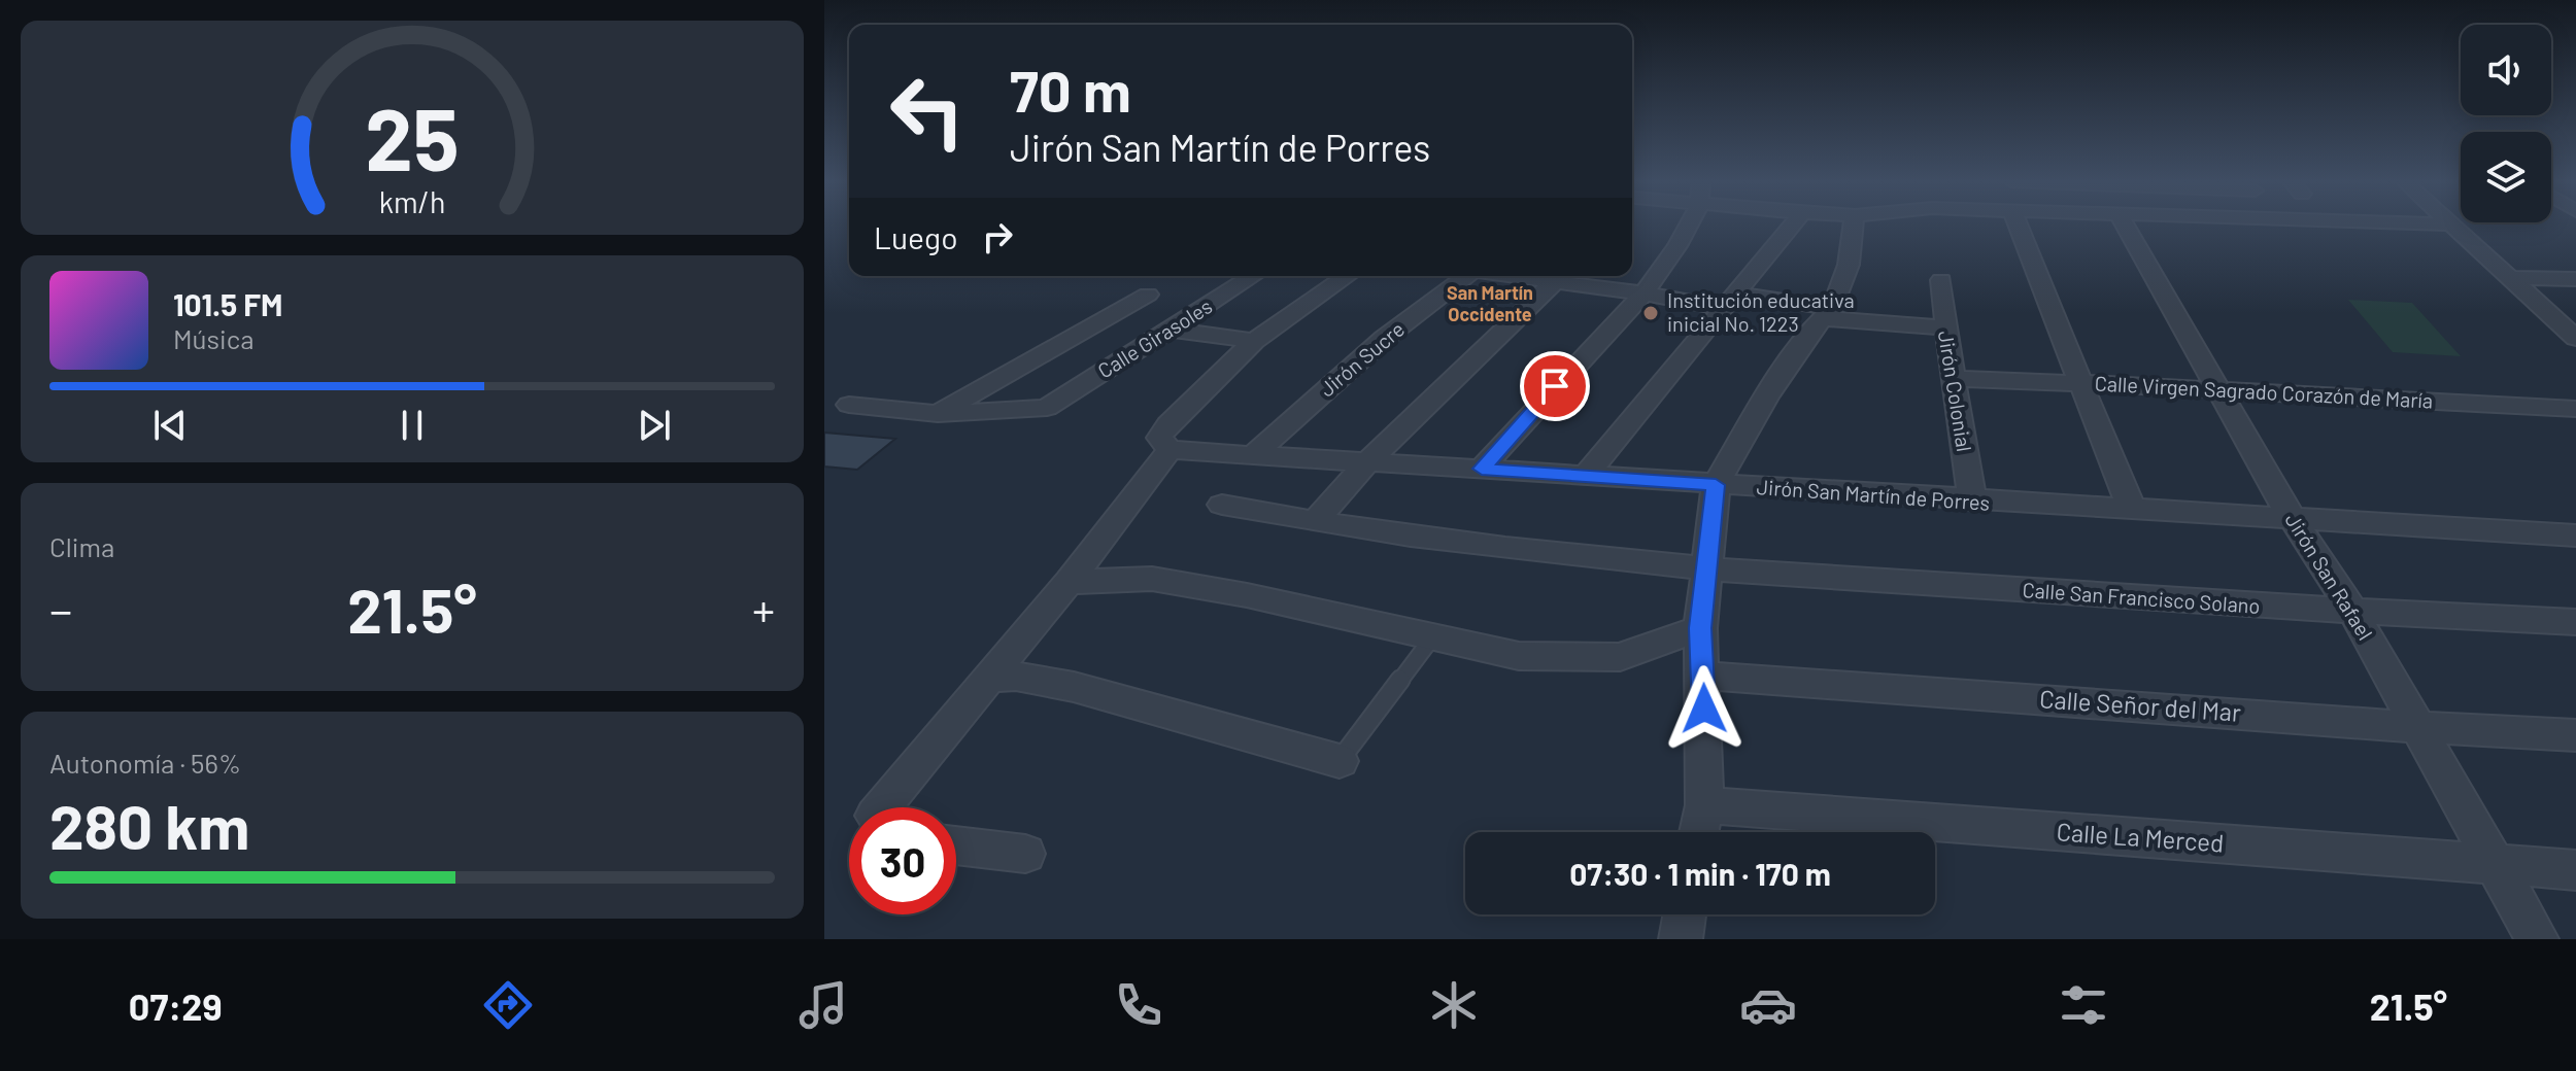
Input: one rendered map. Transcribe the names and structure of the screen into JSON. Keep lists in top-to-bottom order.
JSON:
{
  "streets": {
    "street": [
      "Calle Girasoles",
      "Jirón Sucre",
      "Jirón Colonial",
      "Calle Virgen Sagrado Corazón de María",
      "Jirón San Martín de Porres",
      "Jirón San Rafael",
      "Calle San Francisco Solano",
      "Calle Señor del Mar",
      "Calle La Merced"
    ]
  },
  "crossings": [
    ["Jirón Sucre", "Jirón San Martín de Porres"],
    ["Jirón Colonial", "Calle Virgen Sagrado Corazón de María"],
    ["Jirón Colonial", "Jirón San Martín de Porres"],
    ["Calle Virgen Sagrado Corazón de María", "Jirón San Rafael"],
    ["Jirón San Martín de Porres", "Jirón San Rafael"],
    ["Jirón San Rafael", "Calle San Francisco Solano"],
    ["Jirón San Rafael", "Calle Señor del Mar"],
    ["Jirón San Rafael", "Calle La Merced"]
  ],
  "districts": ["San Martín Occidente"],
  "places": ["Institución educativa inicial No. 1223"],
  "page": {
    "turn": ["70 m", "Jirón San Martín de Porres"],
    "then": "Luego",
    "song": ["101.5 FM", "Música"],
    "tile": [
      "Clima",
      ["Autonomía · 56%", "280 km"]
    ],
    "heat": ["−", "21.5°", "+"],
    "limit": "30",
    "trip": "07:30 · 1 min · 170 m",
    "tabs": ["07:29", "21.5°"],
    "gauge": ["25", "km/h"]
  }
}
